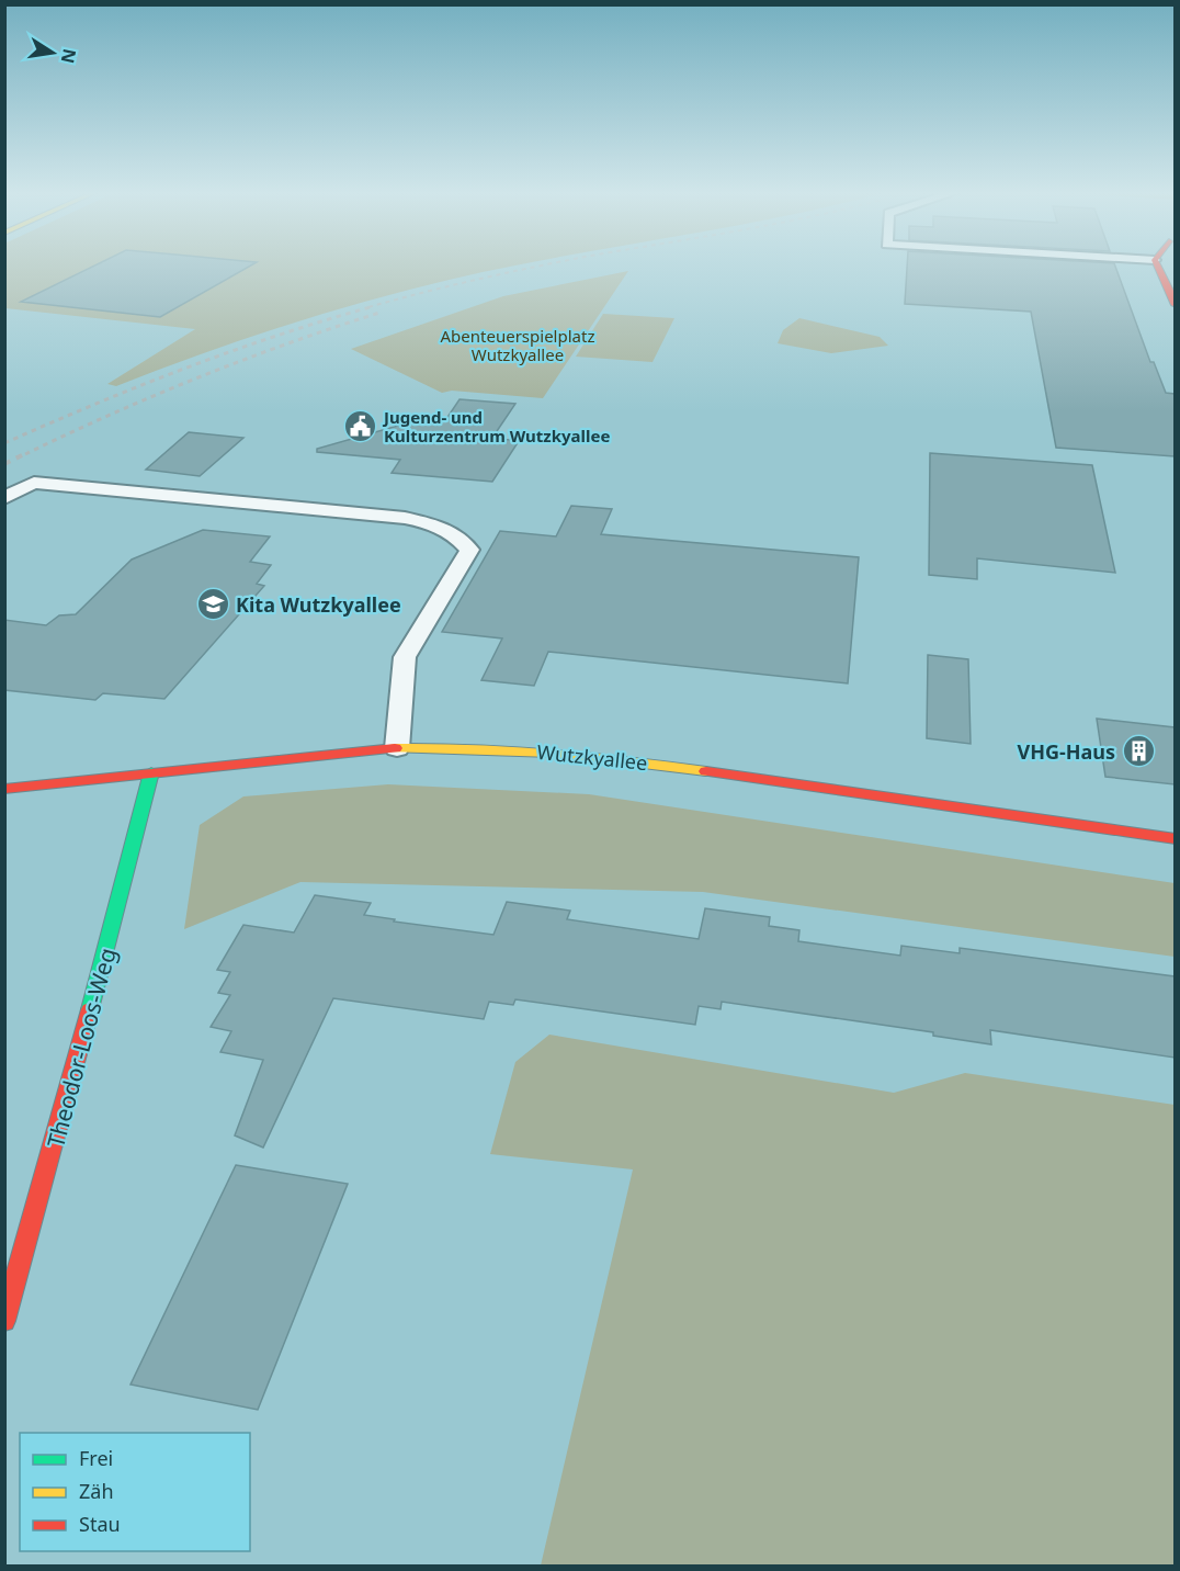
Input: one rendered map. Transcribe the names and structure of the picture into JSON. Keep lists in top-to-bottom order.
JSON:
{
  "streets": {
    "street": ["Wutzkyallee", "Theodor-Loos-Weg"]
  },
  "crossings": [
    ["Wutzkyallee", "Theodor-Loos-Weg"]
  ],
  "parks": ["Abenteuerspielplatz Wutzkyallee"],
  "places": {
    "public building": ["Jugend- und Kulturzentrum Wutzkyallee"],
    "school or university": ["Kita Wutzkyallee"],
    "building": ["VHG-Haus"]
  },
  "legend": ["Frei", "Zäh", "Stau"],
  "north": "right"
}
